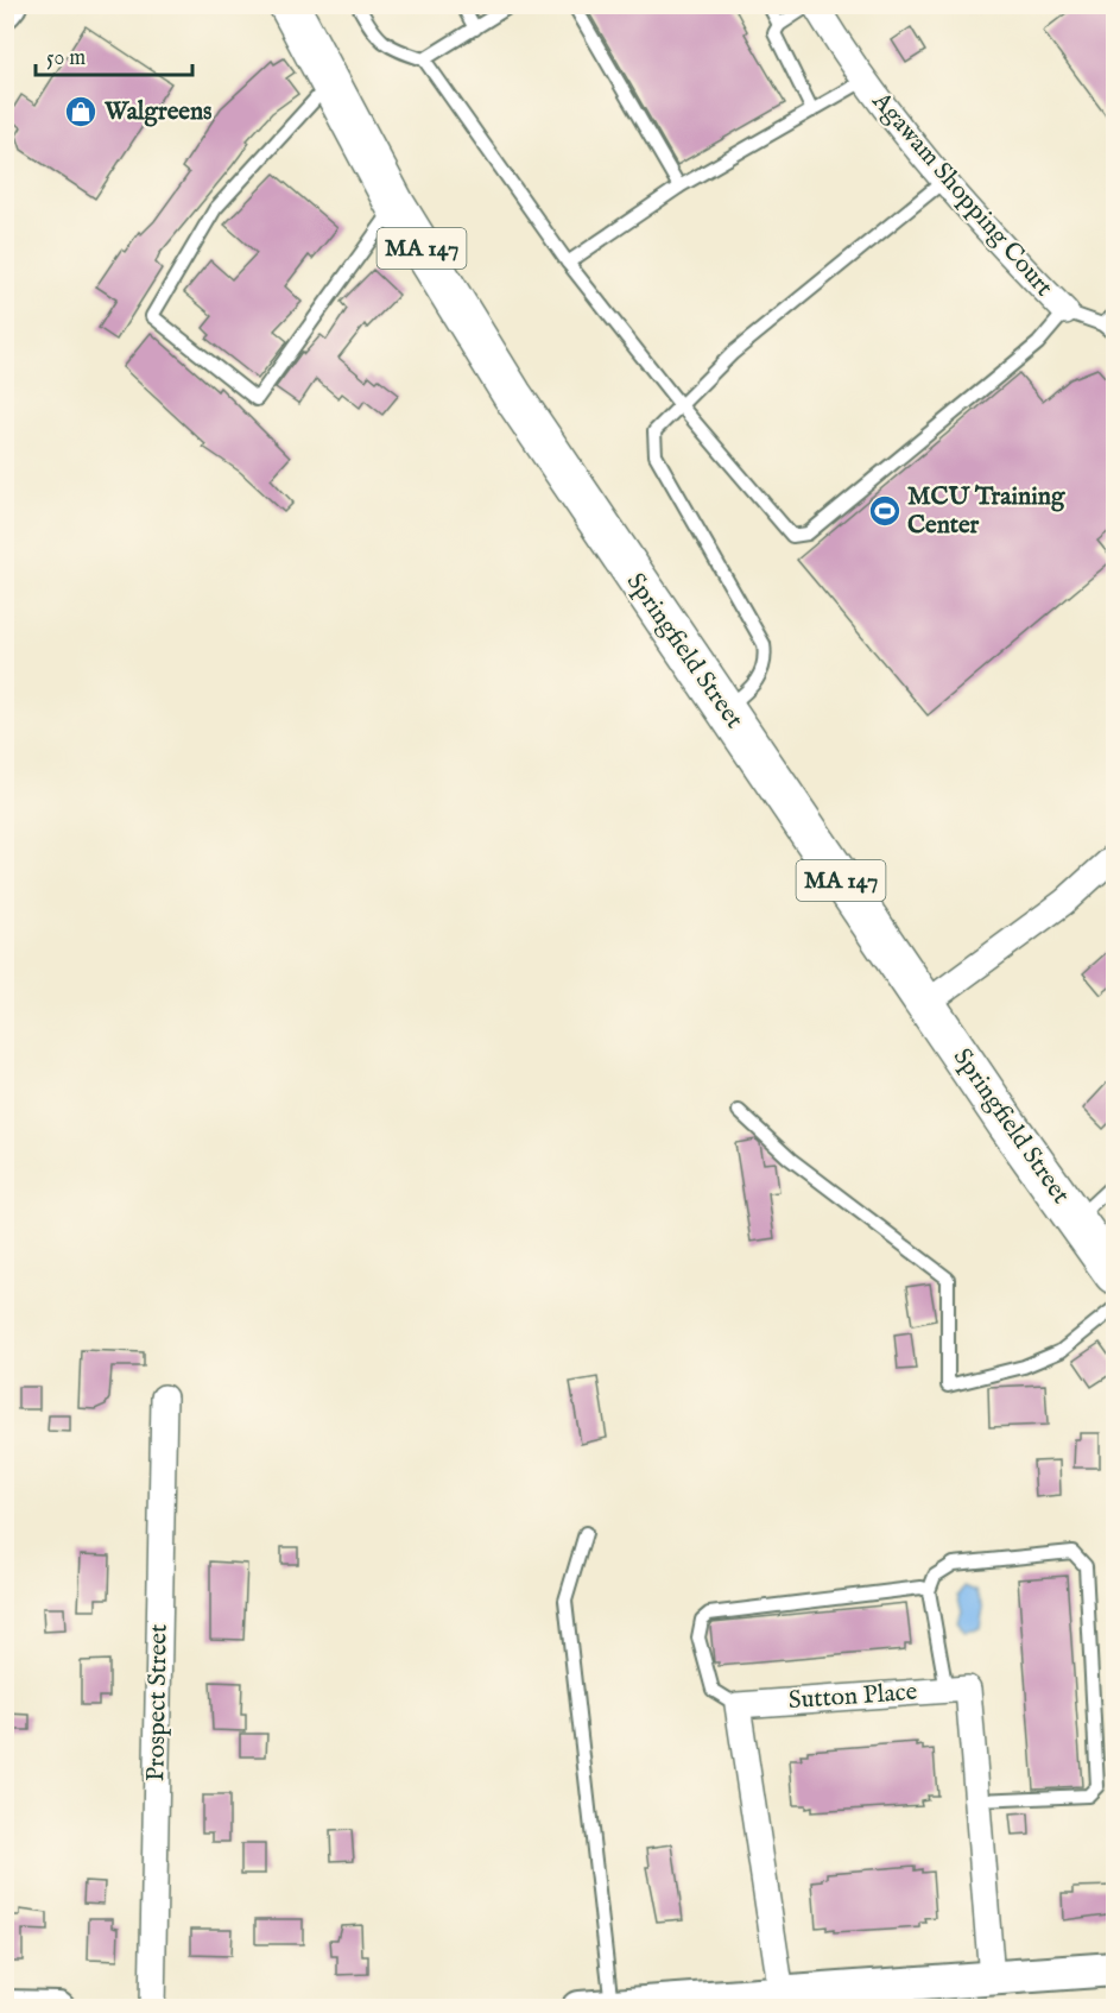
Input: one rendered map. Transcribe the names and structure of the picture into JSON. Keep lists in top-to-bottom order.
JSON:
{
  "streets": {
    "main road": ["MA 147", "Springfield Street"],
    "street": ["Agawam Shopping Court", "Sutton Place", "Prospect Street"]
  },
  "places": {
    "shop": ["Walgreens"],
    "sports": ["MCU Training Center"]
  },
  "scale_bar": "50 m"
}
